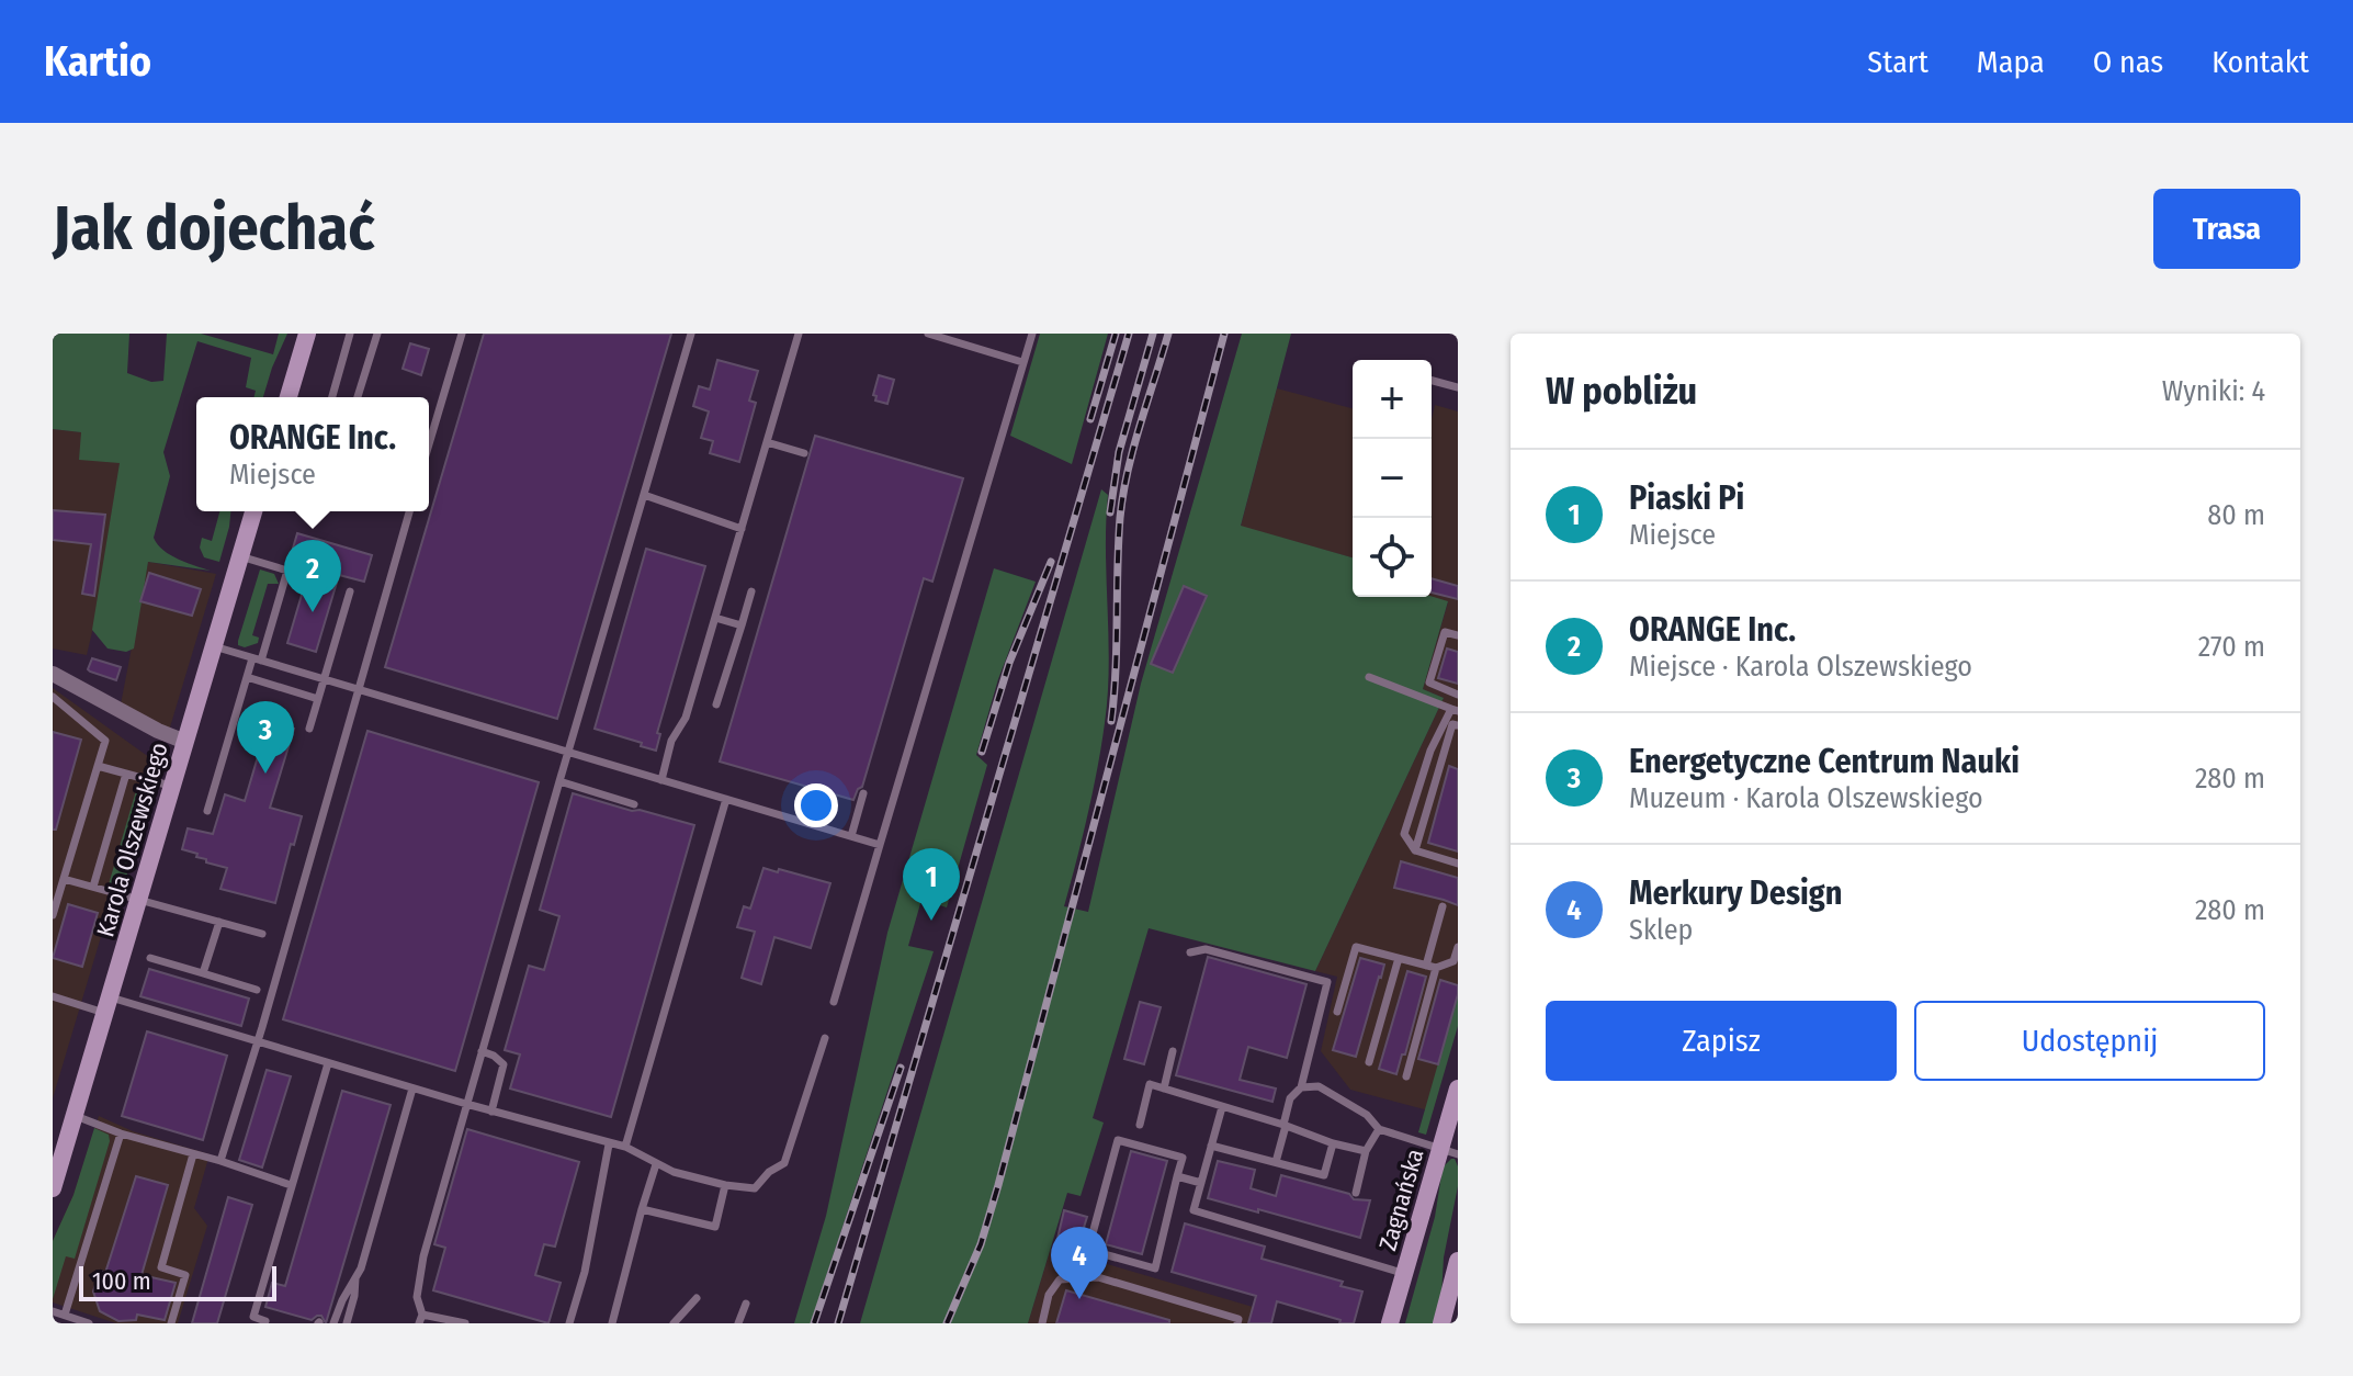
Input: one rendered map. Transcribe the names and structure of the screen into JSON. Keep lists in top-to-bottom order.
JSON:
{
  "streets": {
    "street": ["Karola Olszewskiego", "Zagnańska"]
  },
  "scale_bar": "100 m",
  "page": {
    "header": "Kartio",
    "nav": [
      "Start",
      "Mapa",
      "O nas",
      "Kontakt"
    ],
    "buttons": [
      "Trasa",
      ["Zapisz", "Udostępnij"]
    ],
    "title": "Jak dojechać",
    "heading": ["W pobliżu", "Wyniki: 4"],
    "map_buttons": ["+", "−"],
    "popup": ["ORANGE Inc.", "Miejsce"],
    "list": [
      {
        "mark": "1",
        "name": "Piaski Pi",
        "note": "Miejsce",
        "value": "80 m"
      },
      {
        "mark": "2",
        "name": "ORANGE Inc.",
        "note": "Miejsce · Karola Olszewskiego",
        "value": "270 m"
      },
      {
        "mark": "3",
        "name": "Energetyczne Centrum Nauki",
        "note": "Muzeum · Karola Olszewskiego",
        "value": "280 m"
      },
      {
        "mark": "4",
        "name": "Merkury Design",
        "note": "Sklep",
        "value": "280 m"
      }
    ],
    "pins": [
      "2",
      "3",
      "1",
      "4"
    ],
    "scale": "100 m"
  }
}
